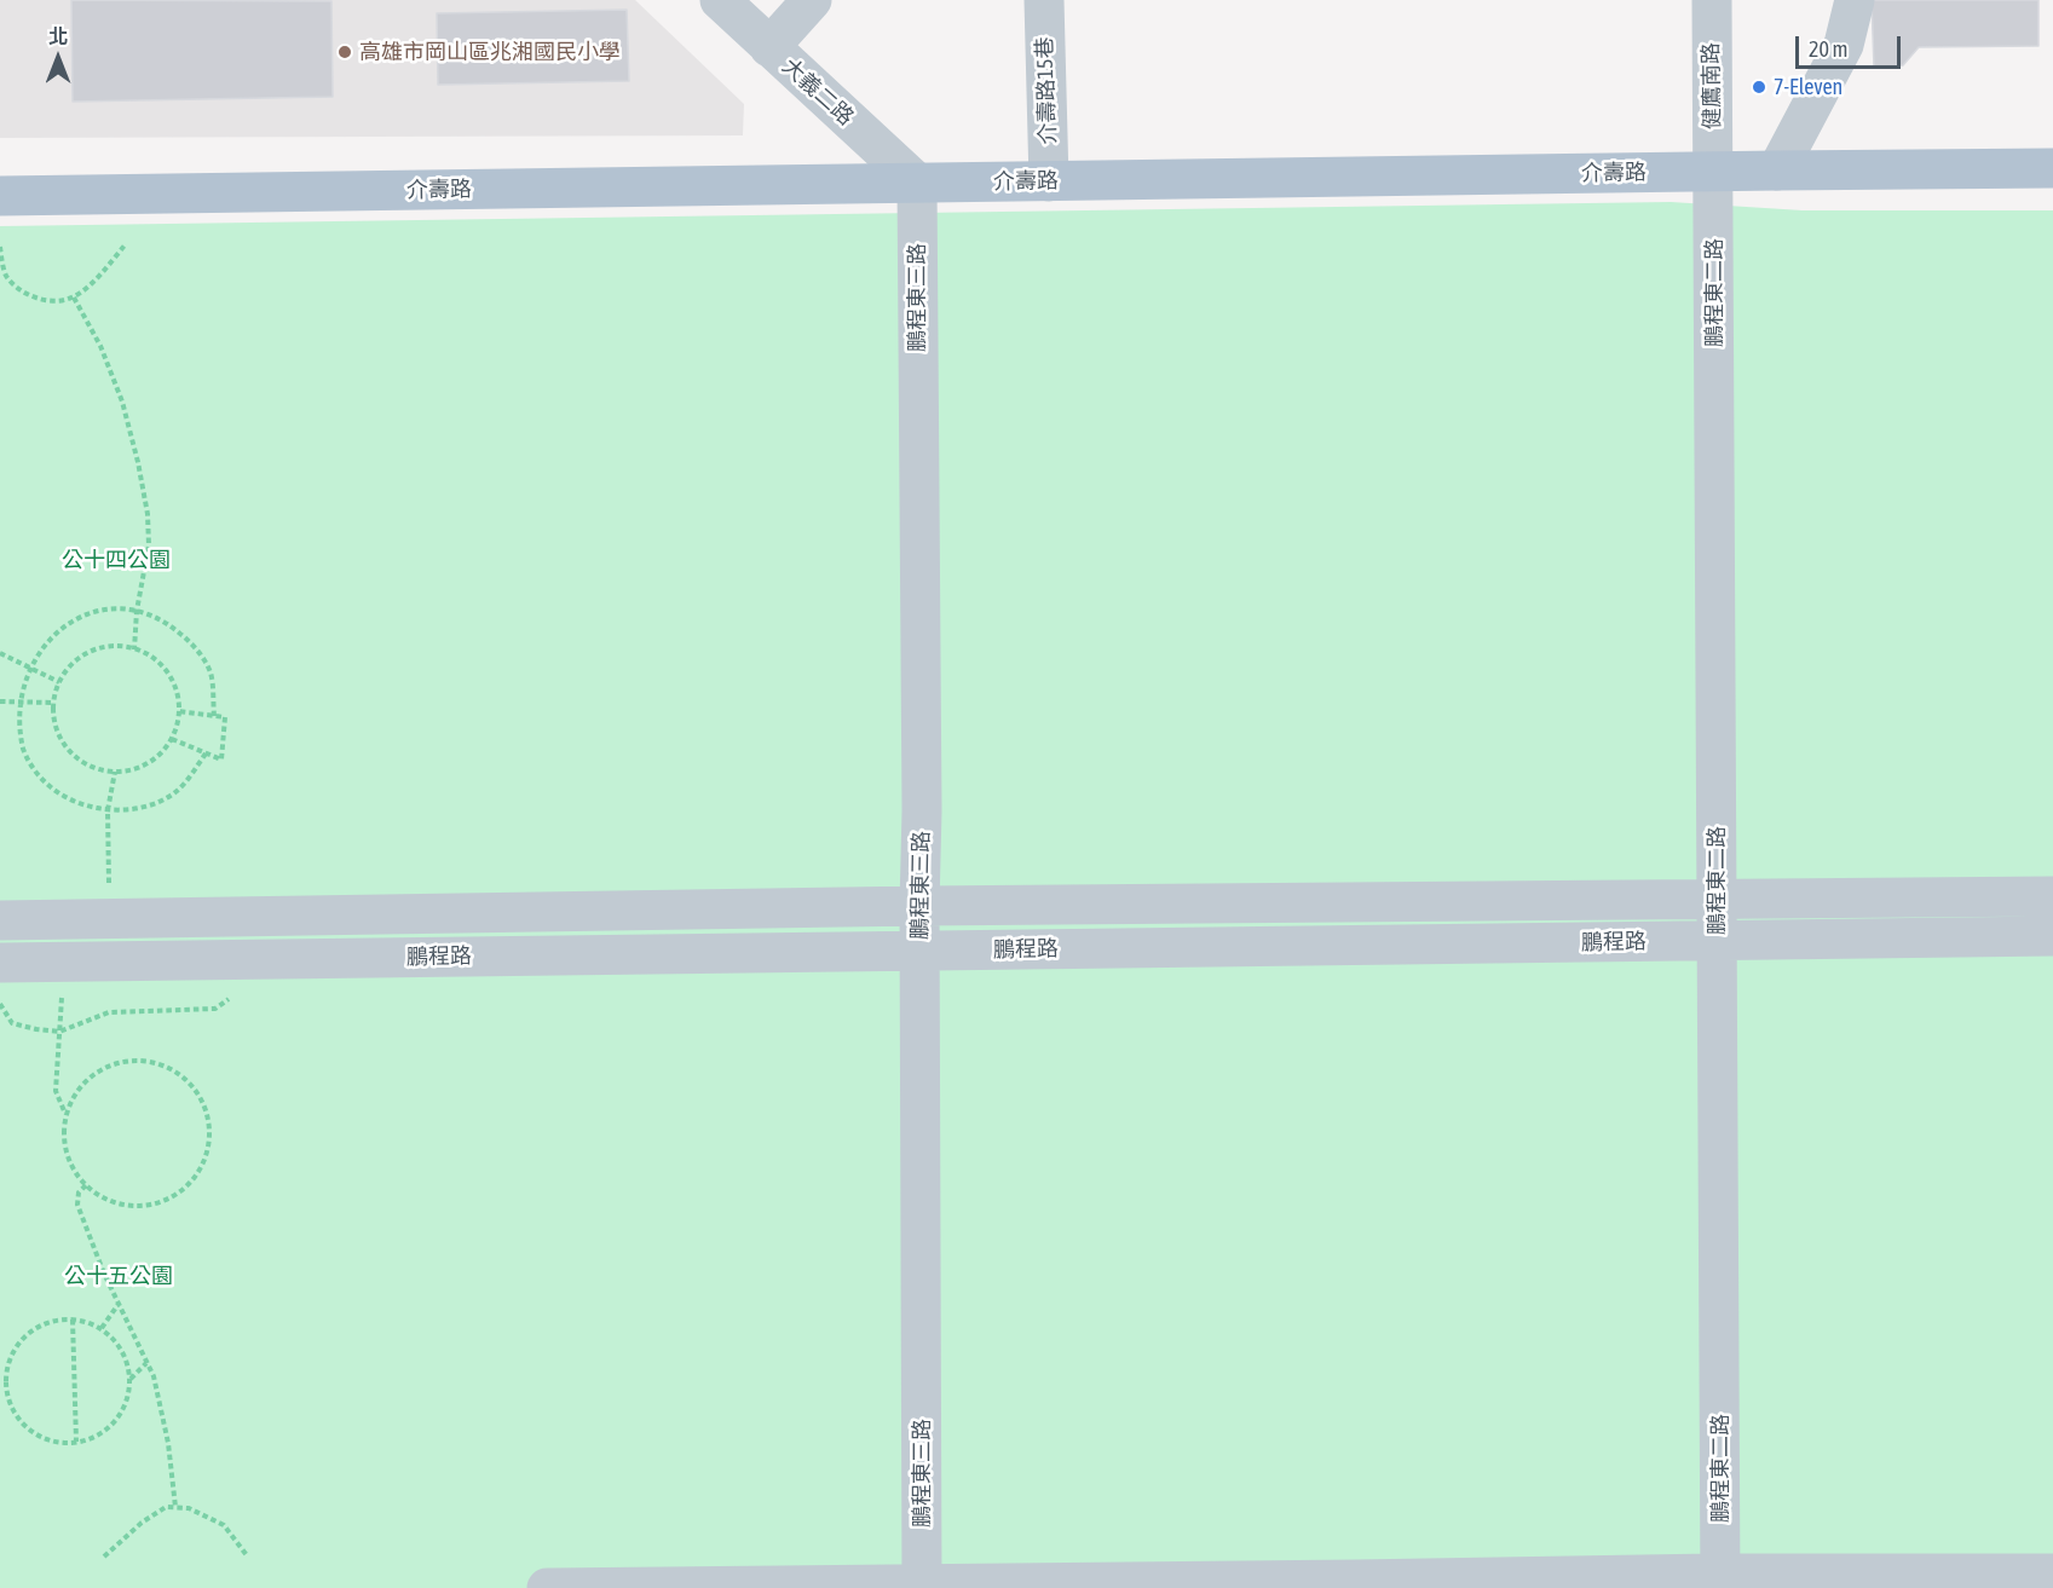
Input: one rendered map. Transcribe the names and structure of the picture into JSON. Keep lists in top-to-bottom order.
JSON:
{
  "streets": {
    "main road": ["介壽路"],
    "street": [
      "健鷹南路",
      "介壽路15巷",
      "大義二路",
      "鵬程東二路",
      "鵬程東三路",
      "鵬程路"
    ]
  },
  "crossings": [
    ["健鷹南路", "介壽路"],
    ["健鷹南路", "鵬程東二路"],
    ["介壽路15巷", "介壽路"],
    ["大義二路", "介壽路"],
    ["大義二路", "鵬程東三路"],
    ["介壽路", "鵬程東二路"],
    ["介壽路", "鵬程東三路"],
    ["鵬程東二路", "鵬程路"],
    ["鵬程東三路", "鵬程路"]
  ],
  "parks": ["公十四公園", "公十五公園"],
  "places": ["高雄市岡山區兆湘國民小學", "7-Eleven"],
  "scale_bar": "20 m",
  "north": "top"
}
